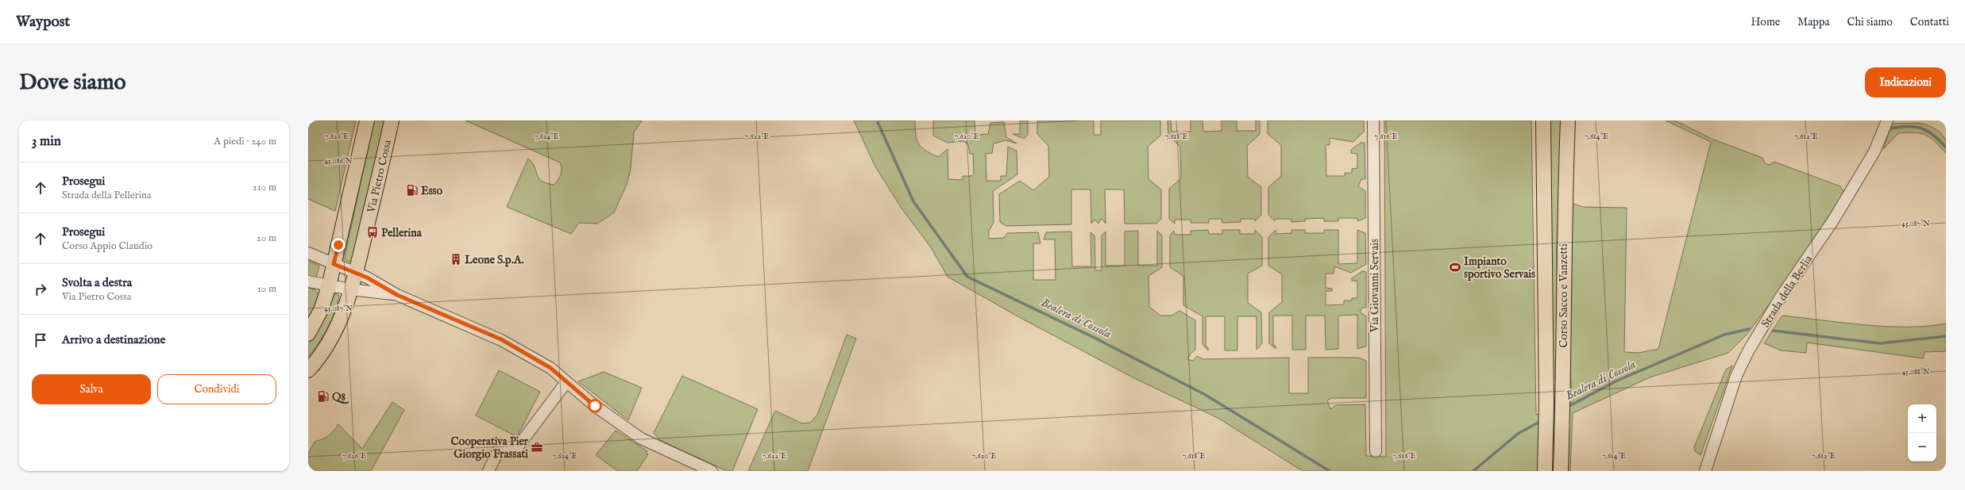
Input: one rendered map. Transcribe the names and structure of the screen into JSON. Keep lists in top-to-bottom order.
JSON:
{
  "streets": {
    "main road": ["Via Pietro Cossa", "Corso Sacco e Vanzetti"],
    "street": ["Via Giovanni Servais", "Strada della Berlia"]
  },
  "water": ["Bealera di Cossola"],
  "places": {
    "fuel station": ["Esso", "Q8"],
    "bus stop": ["Pellerina"],
    "building": ["Leone S.p.A."],
    "sports": ["Impianto sportivo Servais"],
    "office": ["Cooperativa Pier Giorgio Frassati"]
  },
  "page": {
    "header": "Waypost",
    "nav": [
      "Home",
      "Mappa",
      "Chi siamo",
      "Contatti"
    ],
    "buttons": [
      "Indicazioni",
      ["Salva", "Condividi"]
    ],
    "title": "Dove siamo",
    "heading": ["3 min", "A piedi · 240 m"],
    "list": [
      ["Prosegui", "Strada della Pellerina", "210 m"],
      ["Prosegui", "Corso Appio Claudio", "20 m"],
      ["Svolta a destra", "Via Pietro Cossa", "10 m"],
      "Arrivo a destinazione"
    ],
    "map_buttons": ["+", "−"]
  },
  "coordinates": [
    "7.626°E",
    "7.624°E",
    "7.622°E",
    "7.620°E",
    "7.618°E",
    "7.616°E",
    "7.614°E",
    "7.612°E",
    "45.086°N",
    "45.087°N",
    "45.088°N"
  ]
}
